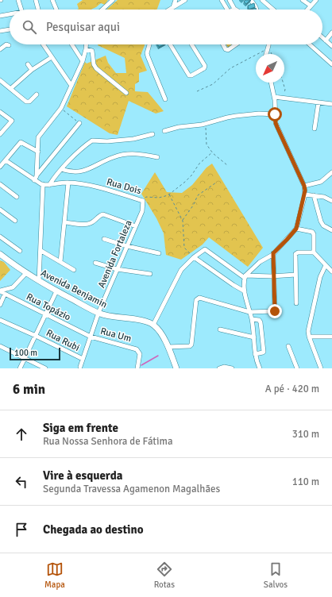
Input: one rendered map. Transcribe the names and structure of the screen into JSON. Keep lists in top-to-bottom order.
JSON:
{
  "streets": {
    "street": [
      "Rua Dois",
      "Avenida Fortaleza",
      "Avenida Benjamin",
      "Rua Topázio",
      "Rua Um",
      "Rua Rubi"
    ]
  },
  "crossings": [
    ["Rua Dois", "Avenida Fortaleza"],
    ["Avenida Fortaleza", "Avenida Benjamin"],
    ["Avenida Fortaleza", "Rua Topázio"],
    ["Avenida Fortaleza", "Rua Um"],
    ["Avenida Fortaleza", "Rua Rubi"],
    ["Rua Topázio", "Rua Um"]
  ],
  "scale_bar": "100 m",
  "north": "bottom left",
  "page": {
    "search": "Pesquisar aqui",
    "scale": "100 m",
    "heading": ["6 min", "A pé · 420 m"],
    "list": [
      ["Siga em frente", "Rua Nossa Senhora de Fátima", "310 m"],
      ["Vire à esquerda", "Segunda Travessa Agamenon Magalhães", "110 m"],
      "Chegada ao destino"
    ],
    "nav": ["Mapa", "Rotas", "Salvos"]
  }
}
